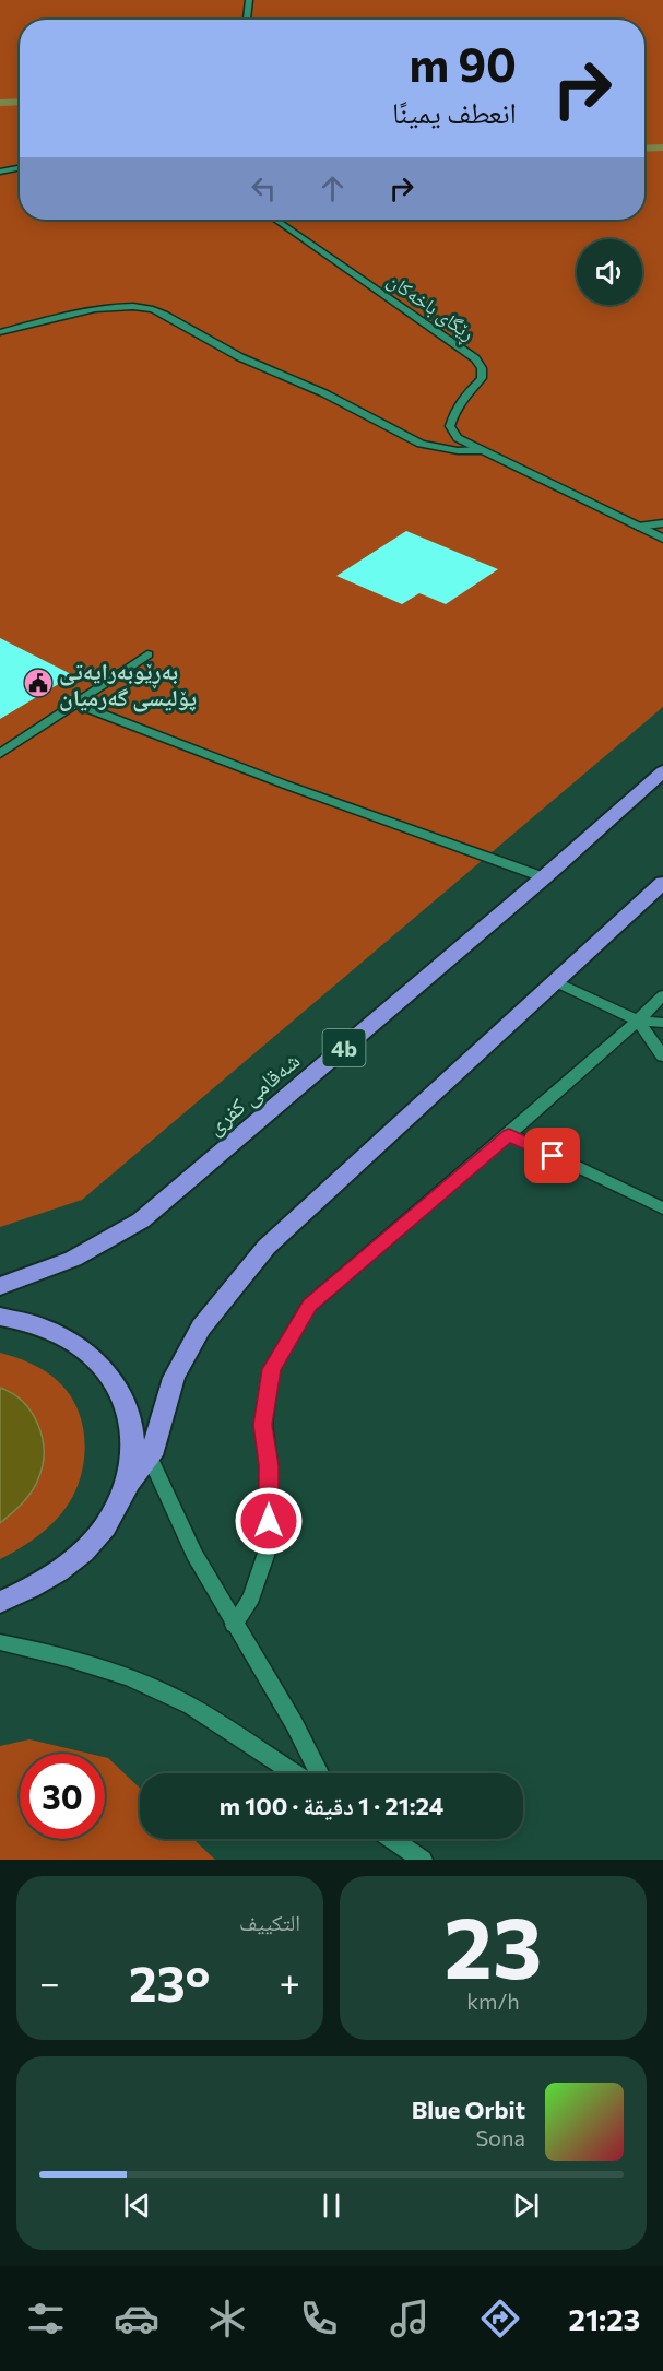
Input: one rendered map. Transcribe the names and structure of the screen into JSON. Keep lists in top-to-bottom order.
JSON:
{
  "streets": {
    "highway": ["4b", "شەقامی کفری"],
    "street": ["ڕێگای باخەکان"]
  },
  "places": {
    "public building": ["بەڕێوبەرایەتی پۆلیسی گەرمیان"]
  },
  "page": {
    "turn": ["90 m", "انعطف يمينًا"],
    "limit": "30",
    "trip": "21:24 · 1 دقيقة · 100 m",
    "tile": [
      ["23", "km/h"],
      "التكييف"
    ],
    "heat": ["−", "23°", "+"],
    "song": ["Blue Orbit", "Sona"],
    "tabs": "21:23"
  }
}
